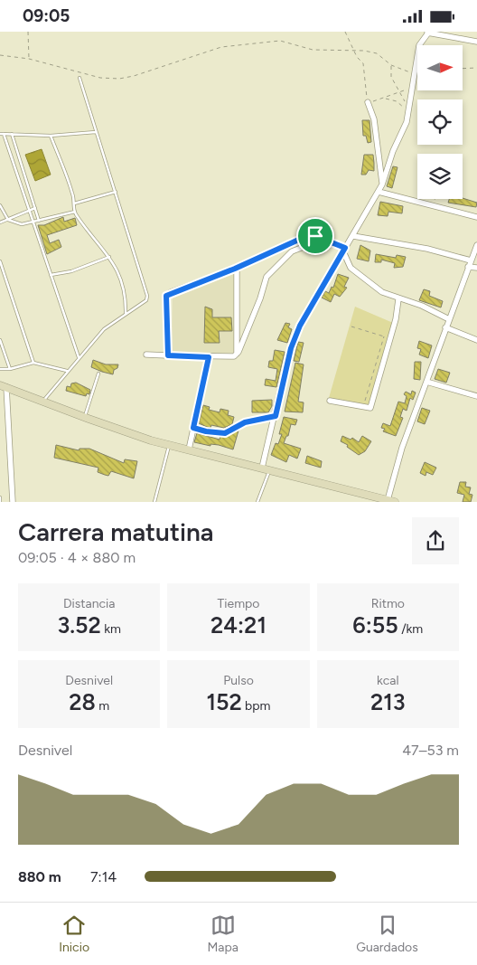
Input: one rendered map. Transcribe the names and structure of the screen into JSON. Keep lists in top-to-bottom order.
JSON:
{
  "north": "right",
  "page": {
    "status": "09:05",
    "heading": ["Carrera matutina", "09:05 · 4 × 880 m"],
    "stats": [
      ["Distancia", "3.52 km"],
      ["Tiempo", "24:21"],
      ["Ritmo", "6:55 /km"],
      ["Desnivel", "28 m"],
      ["Pulso", "152 bpm"],
      ["kcal", "213"]
    ],
    "chart": ["Desnivel", "47–53 m"],
    "list": [
      {
        "name": "880 m",
        "note": "7:14"
      }
    ],
    "tabs": ["Inicio", "Mapa", "Guardados"]
  }
}
